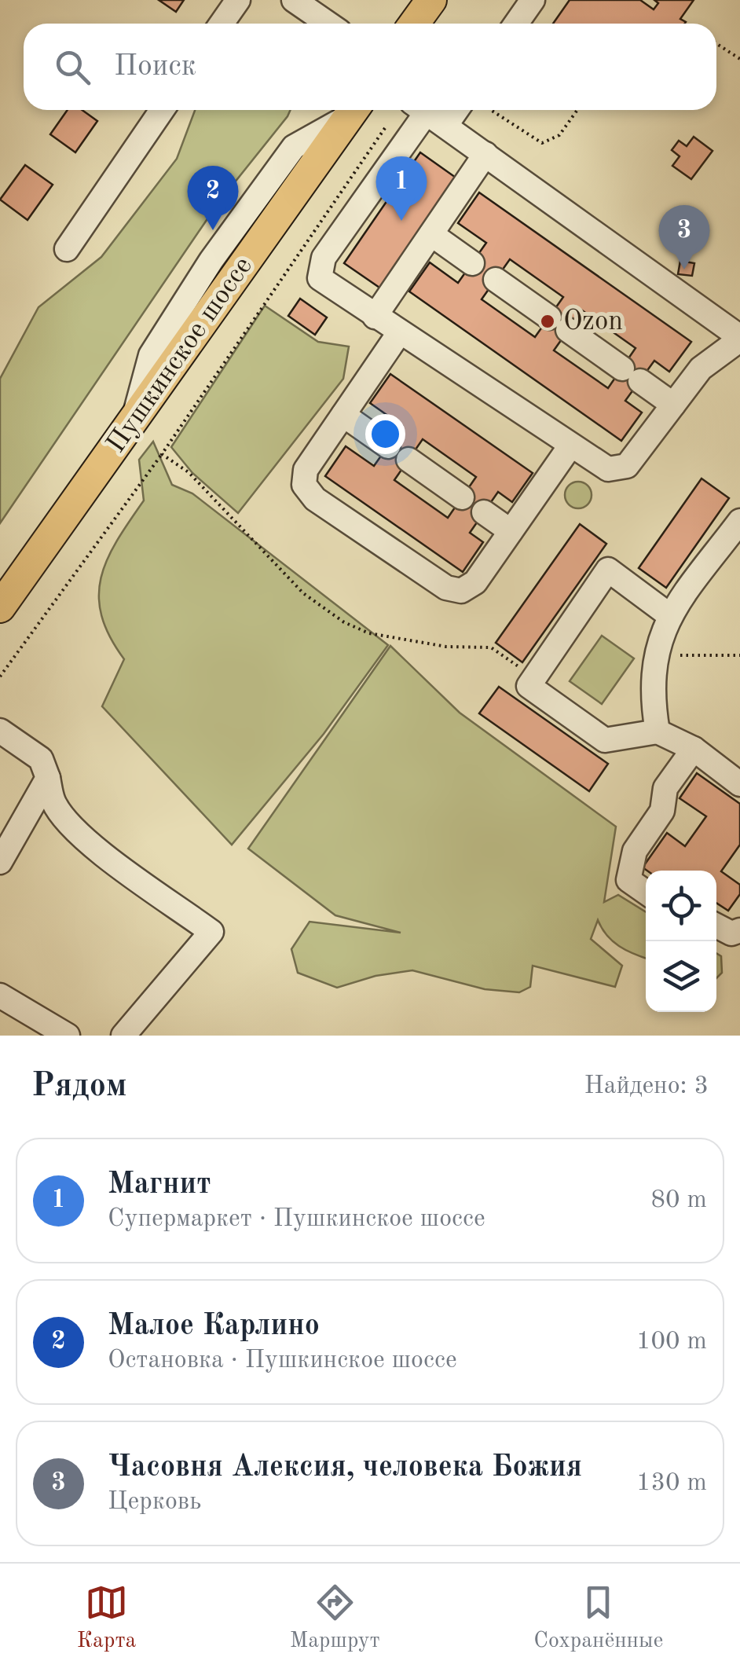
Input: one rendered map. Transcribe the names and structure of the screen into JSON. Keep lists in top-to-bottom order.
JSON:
{
  "streets": {
    "main road": ["Пушкинское шоссе"]
  },
  "places": ["Ozon"],
  "page": {
    "search": "Поиск",
    "pins": ["1", "2", "3"],
    "heading": ["Рядом", "Найдено: 3"],
    "list": [
      {
        "mark": "1",
        "name": "Магнит",
        "note": "Супермаркет · Пушкинское шоссе",
        "value": "80 m"
      },
      {
        "mark": "2",
        "name": "Малое Карлино",
        "note": "Остановка · Пушкинское шоссе",
        "value": "100 m"
      },
      {
        "mark": "3",
        "name": "Часовня Алексия, человека Божия",
        "note": "Церковь",
        "value": "130 m"
      }
    ],
    "nav": ["Карта", "Маршрут", "Сохранённые"]
  }
}
